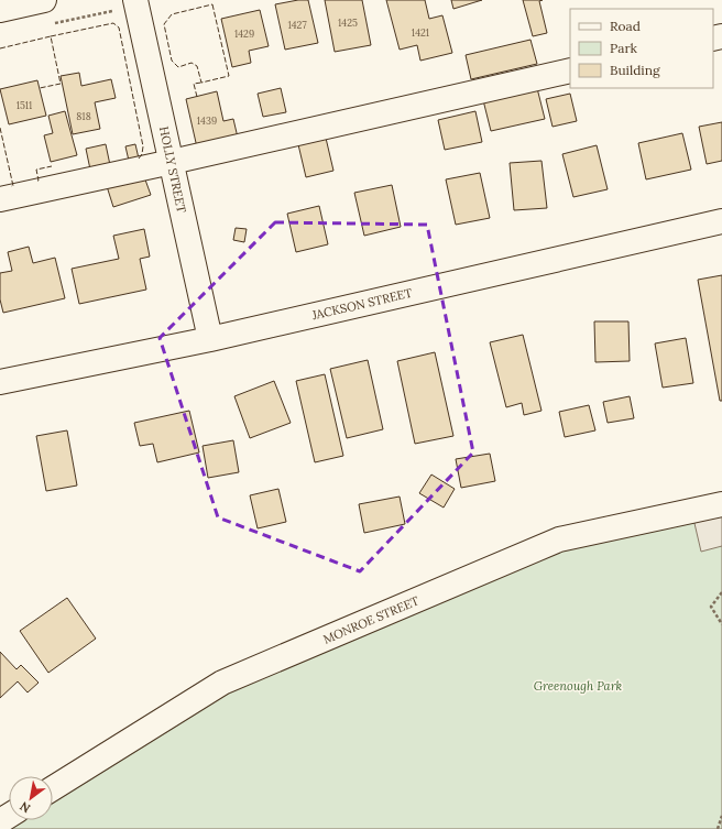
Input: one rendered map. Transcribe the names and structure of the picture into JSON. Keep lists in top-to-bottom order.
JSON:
{
  "streets": {
    "street": ["HOLLY STREET", "JACKSON STREET", "MONROE STREET"]
  },
  "crossings": [
    ["HOLLY STREET", "JACKSON STREET"]
  ],
  "parks": ["Greenough Park"],
  "house_numbers": [
    "1425",
    "1427",
    "1421",
    "1429",
    "1511",
    "818",
    "1439"
  ],
  "legend": ["Road", "Park", "Building"],
  "north": "bottom left"
}
